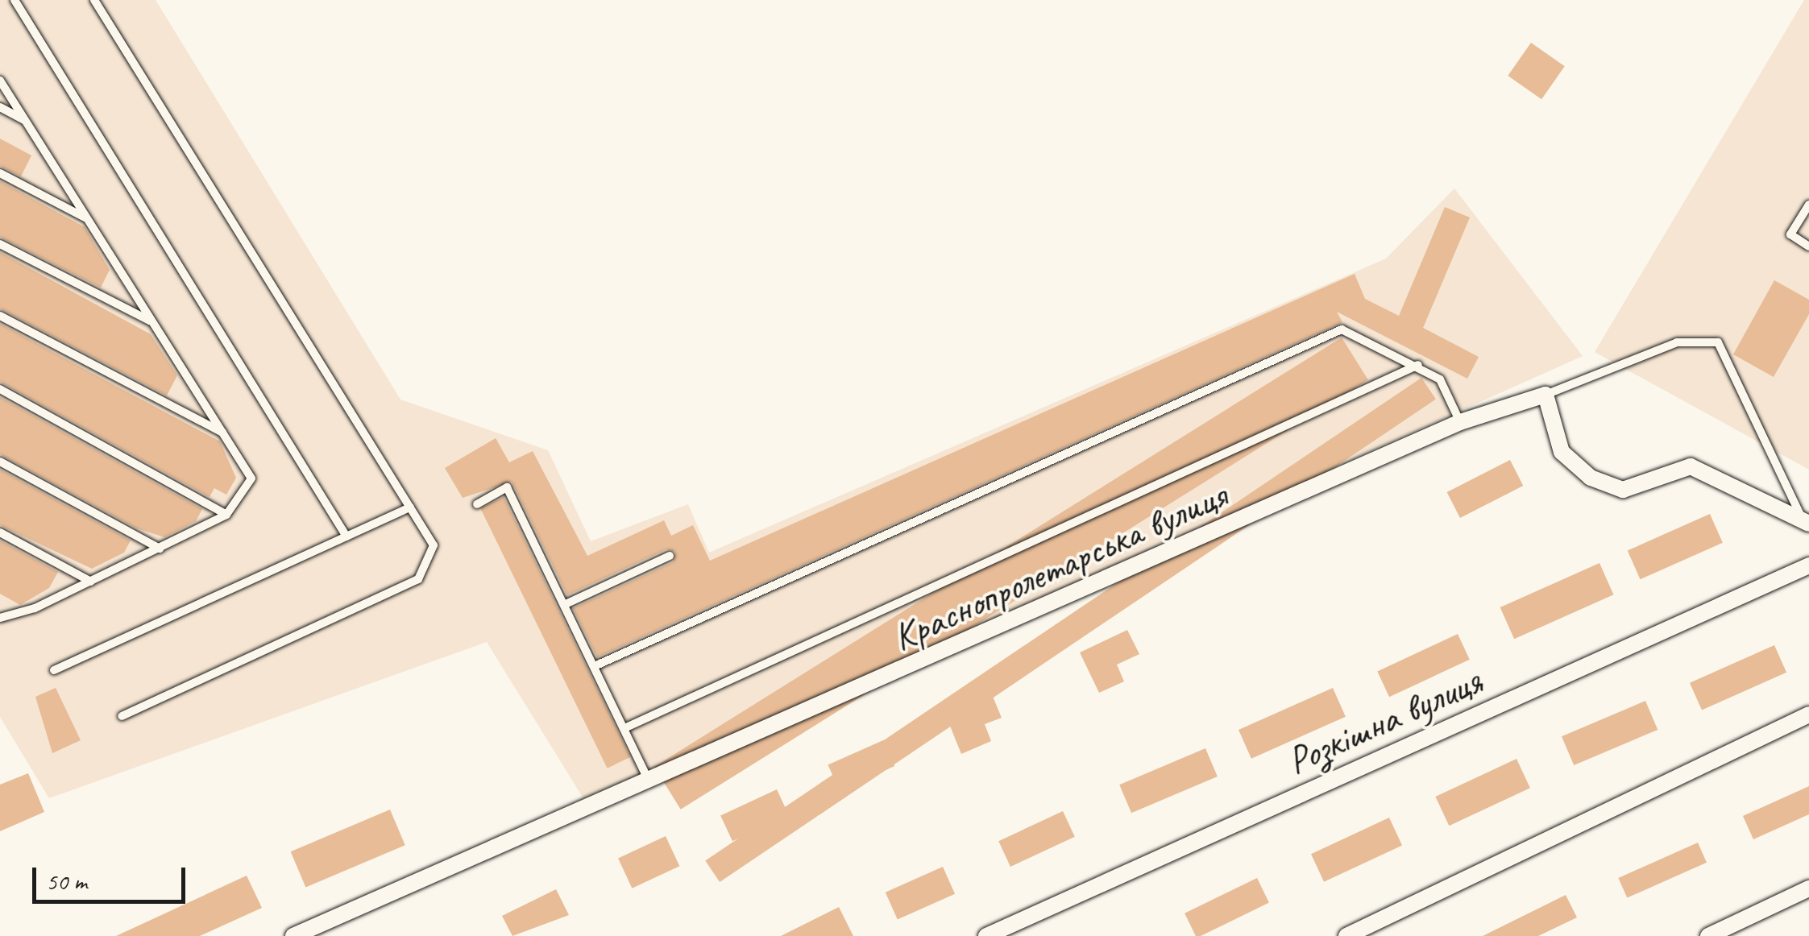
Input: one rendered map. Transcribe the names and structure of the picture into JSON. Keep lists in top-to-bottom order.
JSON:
{
  "streets": {
    "street": ["Краснопролетарська вулиця", "Розкішна вулиця"]
  },
  "scale_bar": "50 m"
}
